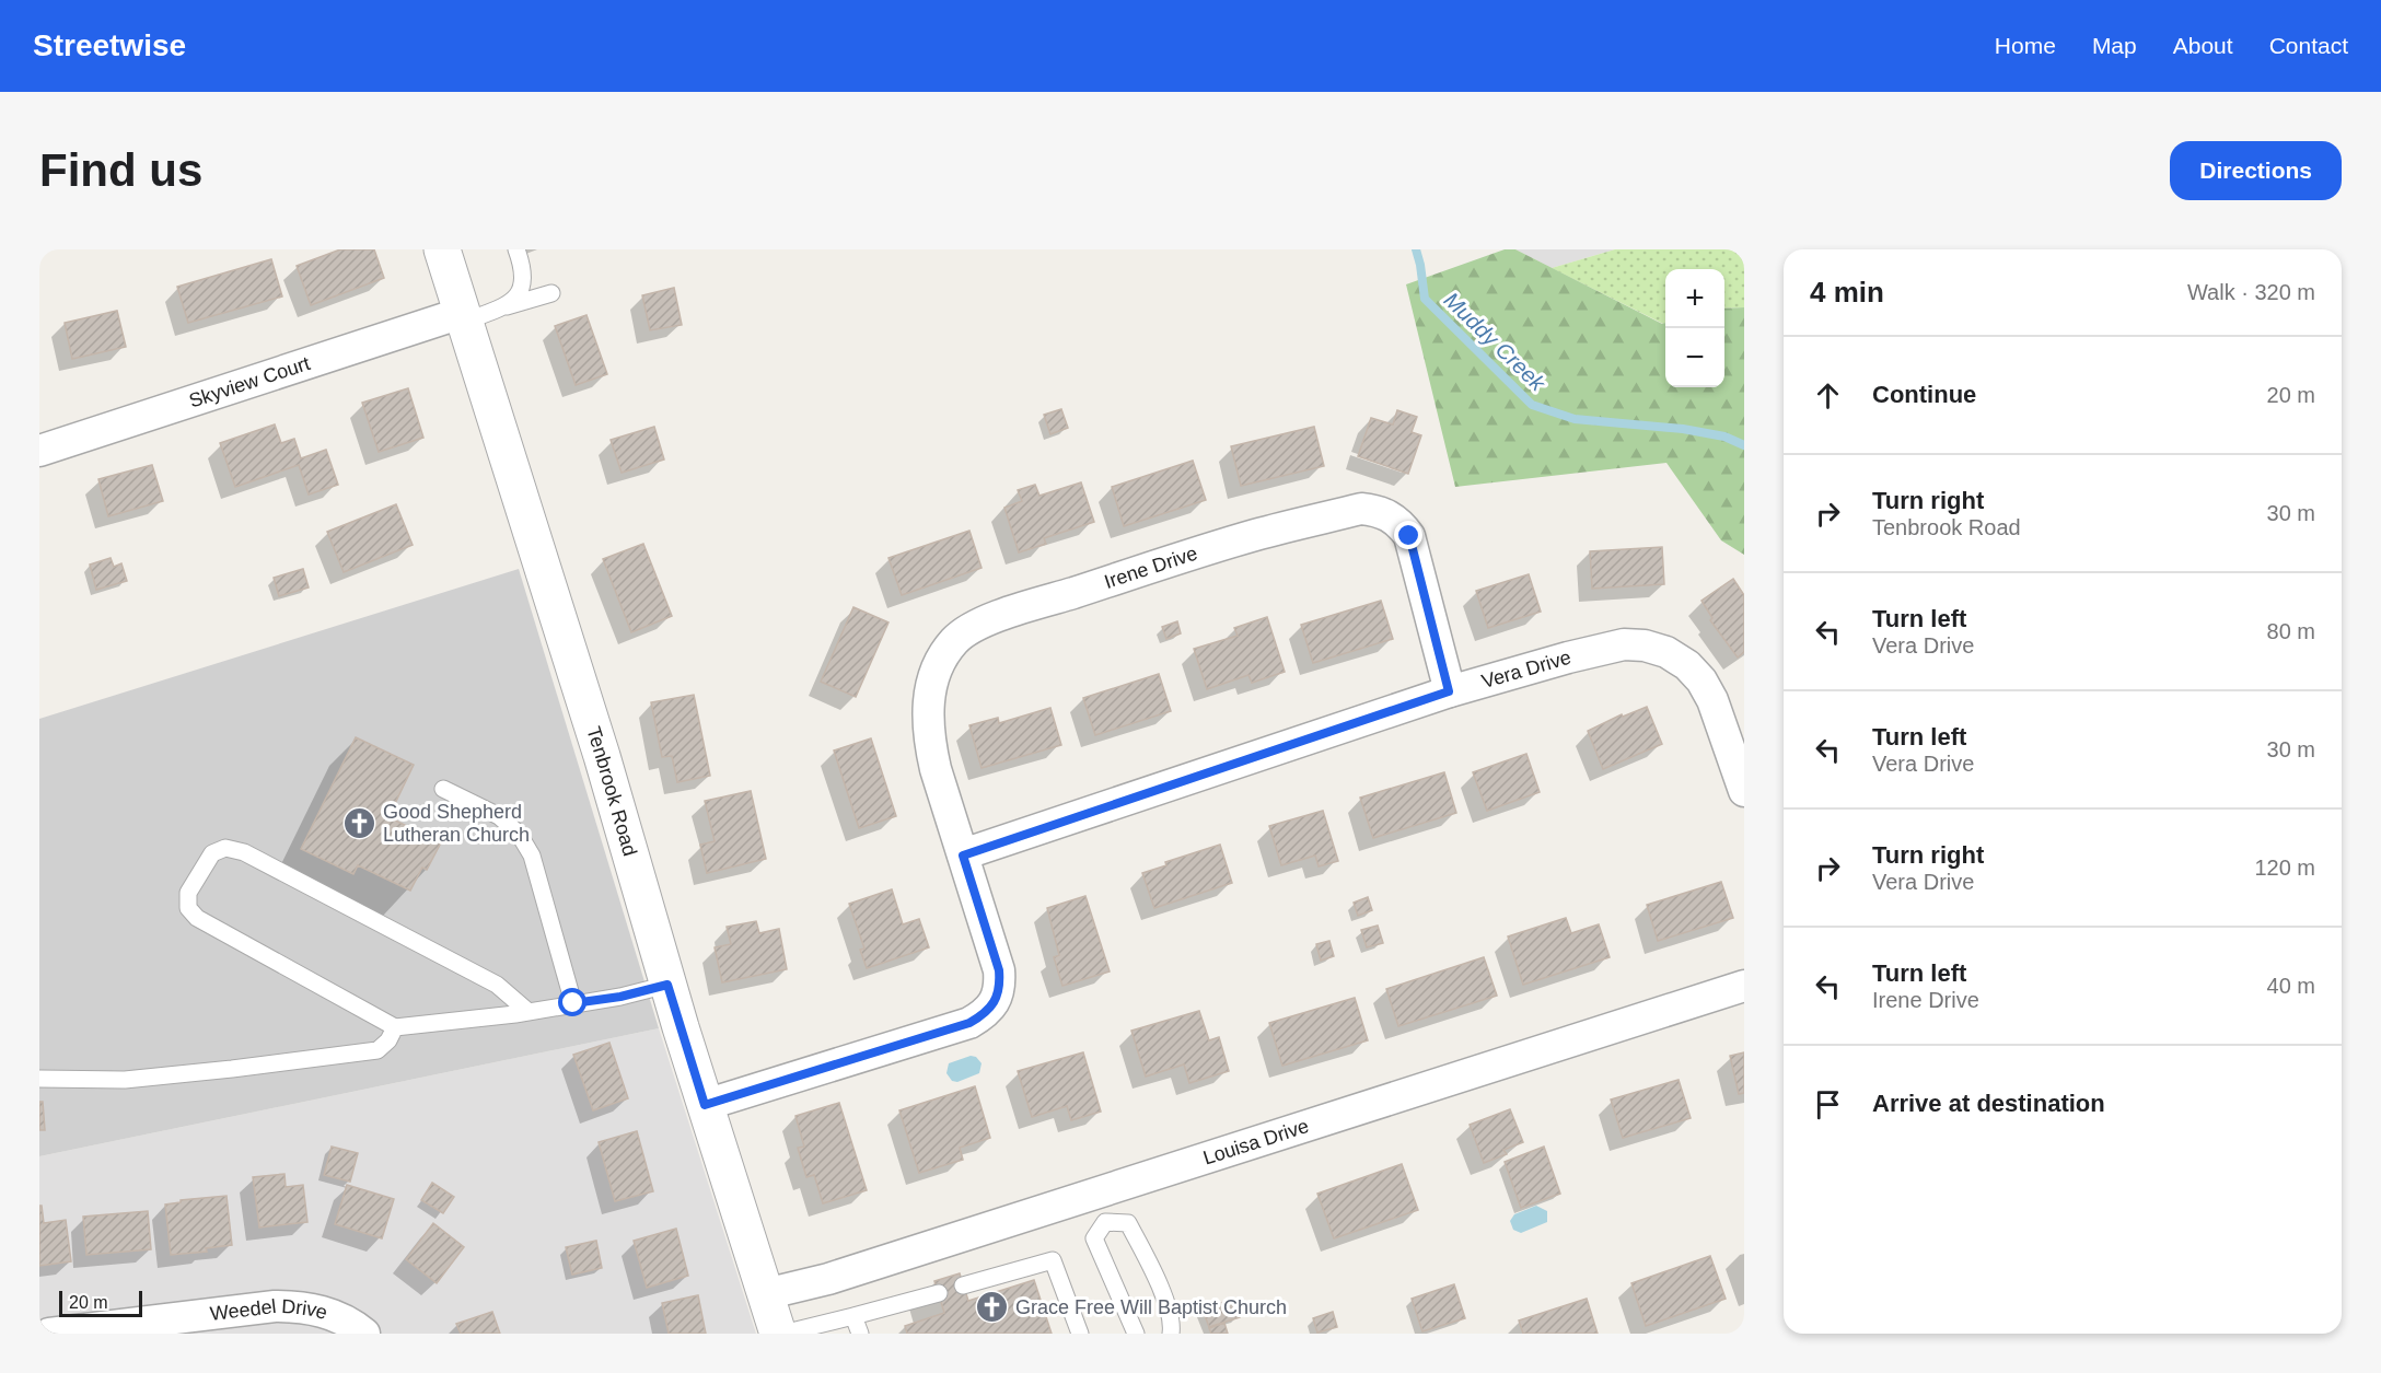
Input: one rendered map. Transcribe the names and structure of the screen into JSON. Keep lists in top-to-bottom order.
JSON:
{
  "streets": {
    "street": [
      "Skyview Court",
      "Irene Drive",
      "Vera Drive",
      "Tenbrook Road",
      "Louisa Drive",
      "Weedel Drive"
    ]
  },
  "crossings": [
    ["Skyview Court", "Tenbrook Road"],
    ["Irene Drive", "Vera Drive"],
    ["Tenbrook Road", "Louisa Drive"]
  ],
  "water": ["Muddy Creek"],
  "places": {
    "church": ["Good Shepherd Lutheran Church", "Grace Free Will Baptist Church"]
  },
  "scale_bar": "20 m",
  "page": {
    "header": "Streetwise",
    "nav": [
      "Home",
      "Map",
      "About",
      "Contact"
    ],
    "buttons": "Directions",
    "title": "Find us",
    "heading": ["4 min", "Walk · 320 m"],
    "map_buttons": ["+", "−"],
    "list": [
      ["Continue", "20 m"],
      ["Turn right", "Tenbrook Road", "30 m"],
      ["Turn left", "Vera Drive", "80 m"],
      ["Turn left", "Vera Drive", "30 m"],
      ["Turn right", "Vera Drive", "120 m"],
      ["Turn left", "Irene Drive", "40 m"],
      "Arrive at destination"
    ],
    "scale": "20 m"
  }
}
